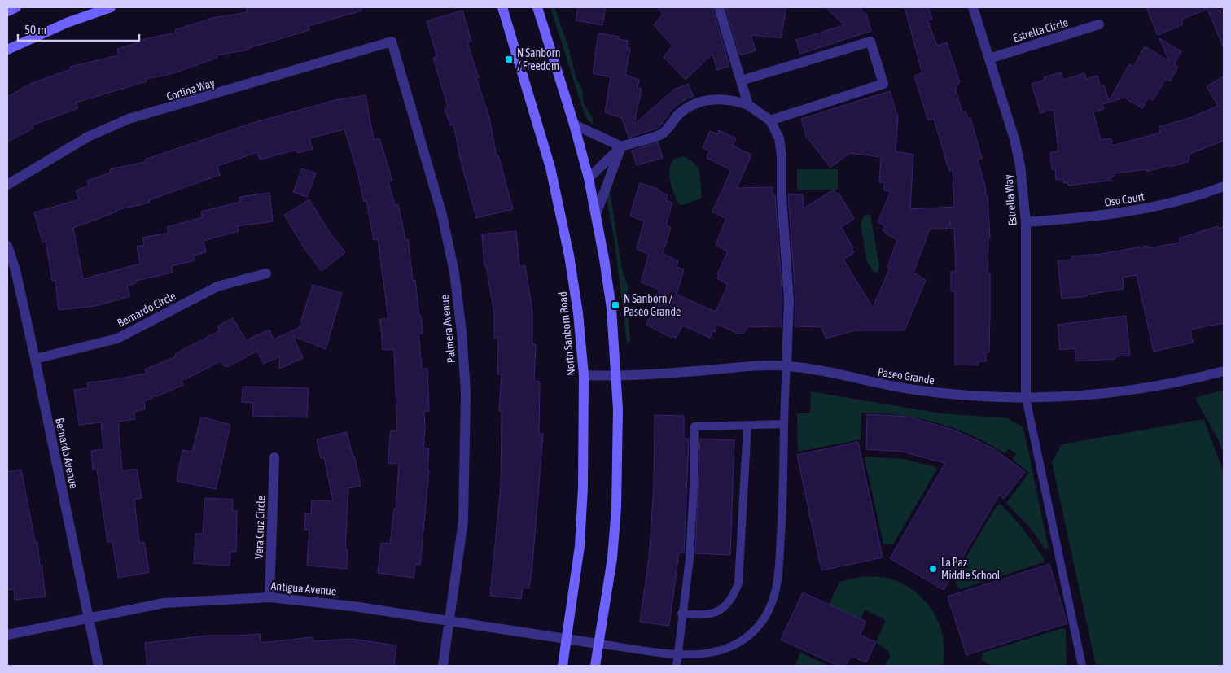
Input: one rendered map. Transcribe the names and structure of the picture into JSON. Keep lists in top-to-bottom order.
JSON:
{
  "streets": {
    "main road": ["North Sanborn Road"],
    "street": [
      "Estrella Circle",
      "Cortina Way",
      "Oso Court",
      "Estrella Way",
      "Bernardo Circle",
      "Palmera Avenue",
      "Paseo Grande",
      "Bernardo Avenue",
      "Vera Cruz Circle",
      "Antigua Avenue"
    ]
  },
  "crossings": [
    ["Estrella Circle", "Estrella Way"],
    ["Cortina Way", "Palmera Avenue"],
    ["Oso Court", "Estrella Way"],
    ["Estrella Way", "Paseo Grande"],
    ["Bernardo Circle", "Bernardo Avenue"],
    ["Palmera Avenue", "Antigua Avenue"],
    ["North Sanborn Road", "Paseo Grande"],
    ["North Sanborn Road", "Antigua Avenue"],
    ["Bernardo Avenue", "Antigua Avenue"],
    ["Vera Cruz Circle", "Antigua Avenue"]
  ],
  "places": {
    "transit": ["N Sanborn / Freedom", "N Sanborn / Paseo Grande"],
    "other": ["La Paz Middle School"]
  },
  "scale_bar": "50 m"
}
